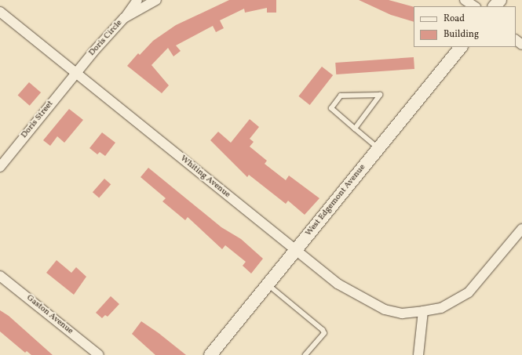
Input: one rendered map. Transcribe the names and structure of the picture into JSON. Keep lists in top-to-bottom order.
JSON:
{
  "streets": {
    "street": [
      "Doris Circle",
      "Doris Street",
      "Whiting Avenue",
      "West Edgemont Avenue",
      "Gaston Avenue"
    ]
  },
  "crossings": [
    ["Doris Circle", "Doris Street"],
    ["Doris Circle", "Whiting Avenue"],
    ["Doris Street", "Whiting Avenue"],
    ["Whiting Avenue", "West Edgemont Avenue"]
  ],
  "legend": ["Road", "Building"]
}
